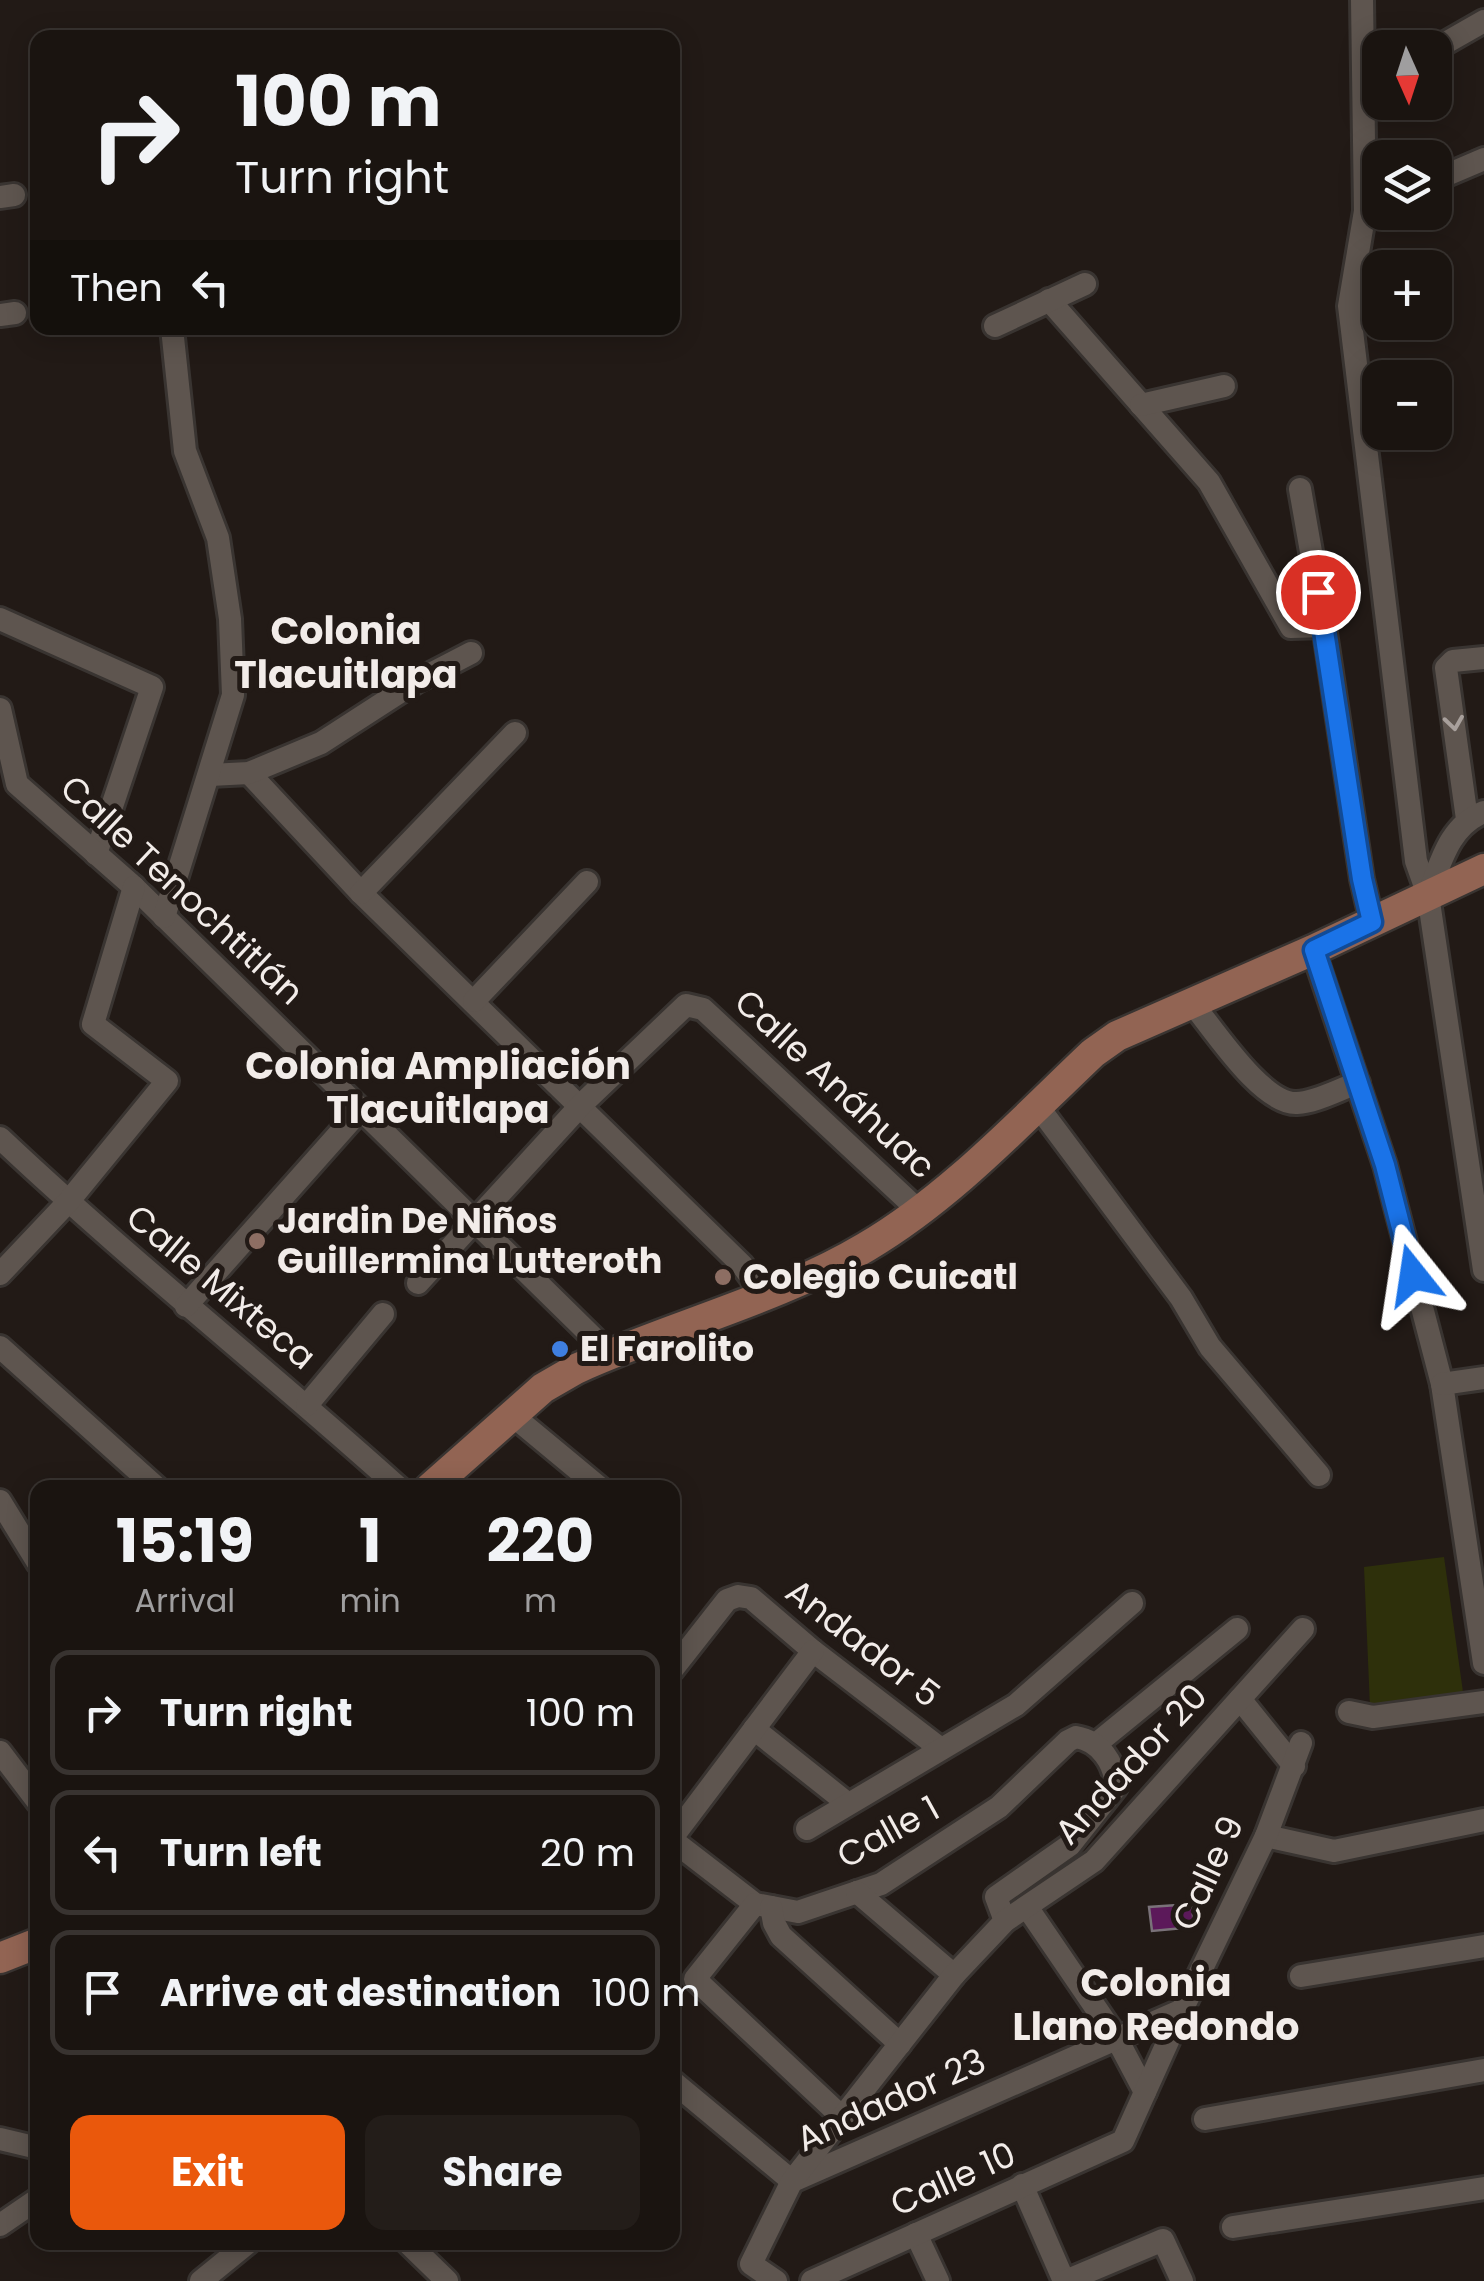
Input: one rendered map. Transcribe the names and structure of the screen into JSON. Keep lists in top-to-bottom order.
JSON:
{
  "streets": {
    "street": [
      "Calle Tenochtitlán",
      "Calle Anáhuac",
      "Calle Mixteca",
      "Andador 5",
      "Andador 20",
      "Calle 1",
      "Calle 9",
      "Andador 23",
      "Calle 10"
    ]
  },
  "crossings": [
    ["Andador 20", "Calle 9"],
    ["Andador 20", "Andador 23"],
    ["Calle 9", "Andador 23"],
    ["Calle 9", "Calle 10"]
  ],
  "districts": ["Colonia Tlacuitlapa", "Colonia Ampliación Tlacuitlapa", "Colonia Llano Redondo"],
  "places": ["Jardin De Niños Guillermina Lutteroth", "Colegio Cuicatl", "El Farolito"],
  "north": "bottom",
  "page": {
    "map_buttons": ["+", "−"],
    "turn": ["100 m", "Turn right"],
    "then": "Then",
    "eta": [
      "15:19",
      "Arrival",
      "1",
      "min",
      "220",
      "m"
    ],
    "list": [
      {
        "name": "Turn right",
        "value": "100 m"
      },
      {
        "name": "Turn left",
        "value": "20 m"
      },
      {
        "name": "Arrive at destination",
        "value": "100 m"
      }
    ],
    "buttons": ["Exit", "Share"]
  }
}
